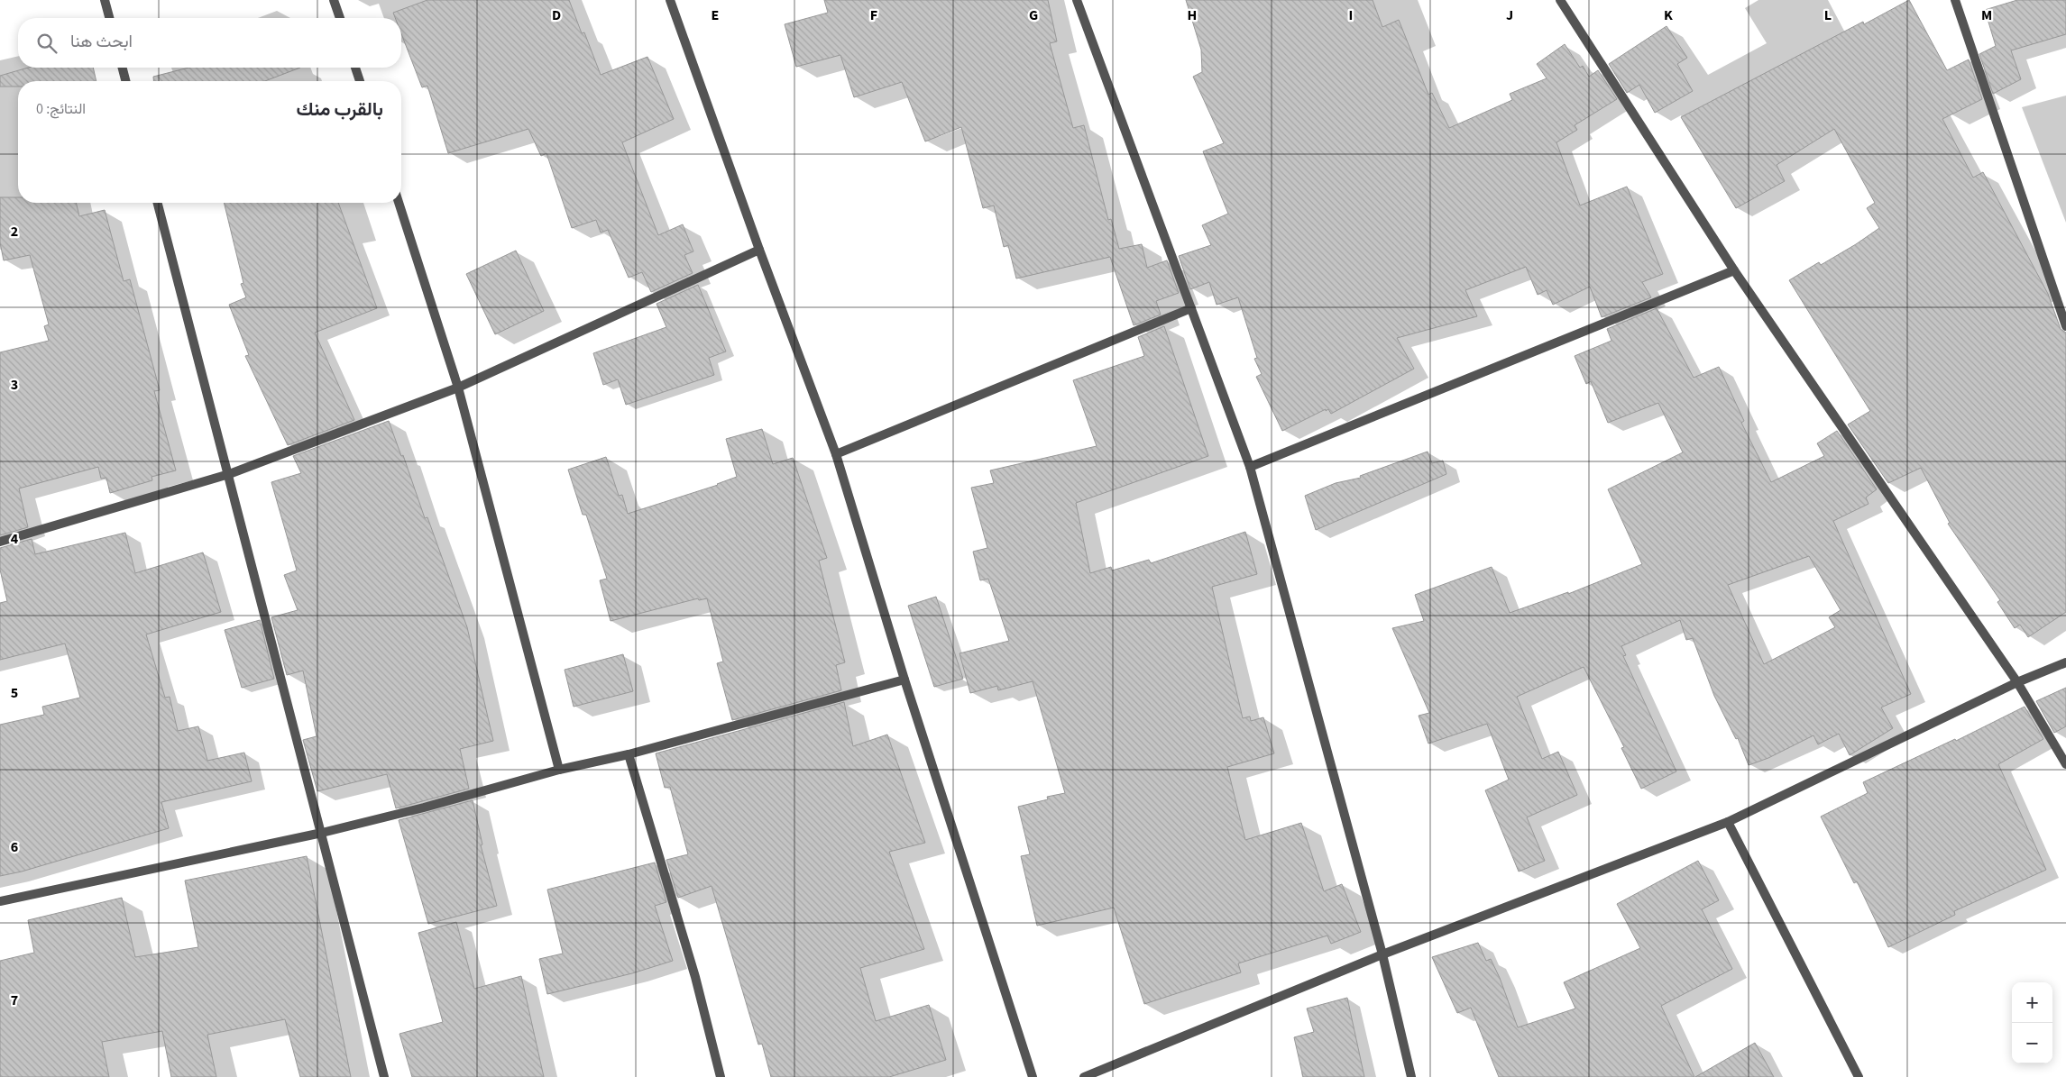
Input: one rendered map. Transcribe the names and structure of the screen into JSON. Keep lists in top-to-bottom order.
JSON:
{
  "page": {
    "search": "ابحث هنا",
    "heading": ["بالقرب منك", "النتائج: 0"],
    "map_buttons": ["+", "−"]
  },
  "grid": {
    "columns": [
      "D",
      "E",
      "F",
      "G",
      "H",
      "I",
      "J",
      "K",
      "L",
      "M"
    ],
    "rows": [
      "2",
      "3",
      "4",
      "5",
      "6",
      "7"
    ]
  }
}
